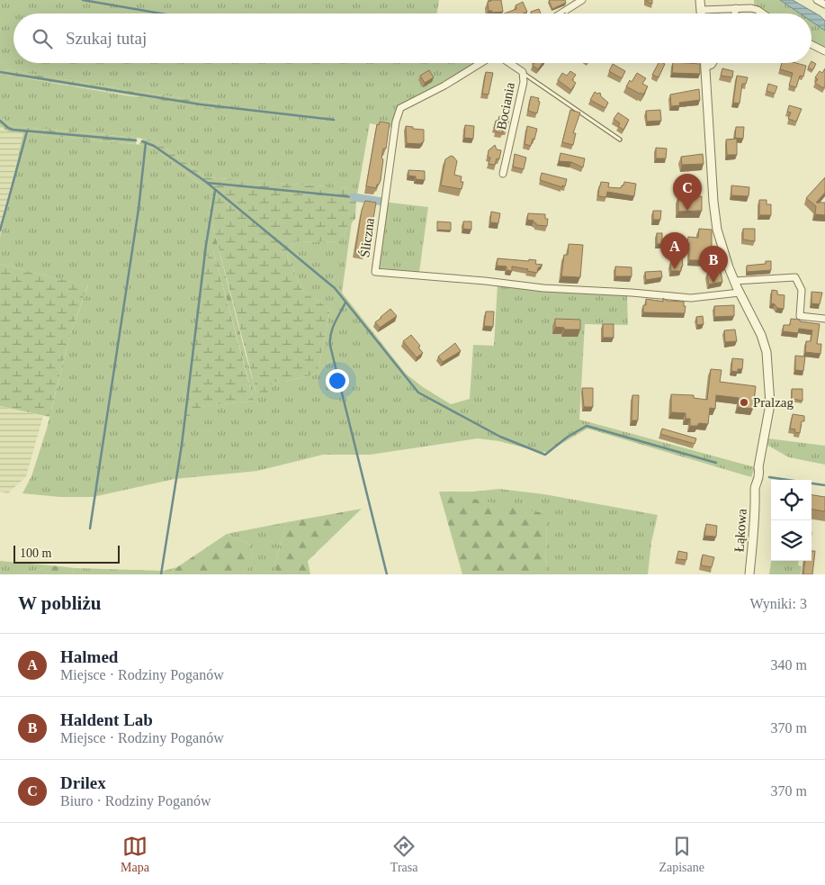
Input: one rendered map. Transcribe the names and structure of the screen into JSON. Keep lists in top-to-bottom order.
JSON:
{
  "streets": {
    "street": ["Bociania", "Śliczna", "Łąkowa"]
  },
  "crossings": [
    ["Śliczna", "Łąkowa"]
  ],
  "places": ["Pralzag"],
  "scale_bar": "100 m",
  "page": {
    "search": "Szukaj tutaj",
    "pins": ["C", "A", "B"],
    "scale": "100 m",
    "heading": ["W pobliżu", "Wyniki: 3"],
    "list": [
      {
        "mark": "A",
        "name": "Halmed",
        "note": "Miejsce · Rodziny Poganów",
        "value": "340 m"
      },
      {
        "mark": "B",
        "name": "Haldent Lab",
        "note": "Miejsce · Rodziny Poganów",
        "value": "370 m"
      },
      {
        "mark": "C",
        "name": "Drilex",
        "note": "Biuro · Rodziny Poganów",
        "value": "370 m"
      }
    ],
    "nav": ["Mapa", "Trasa", "Zapisane"]
  }
}
